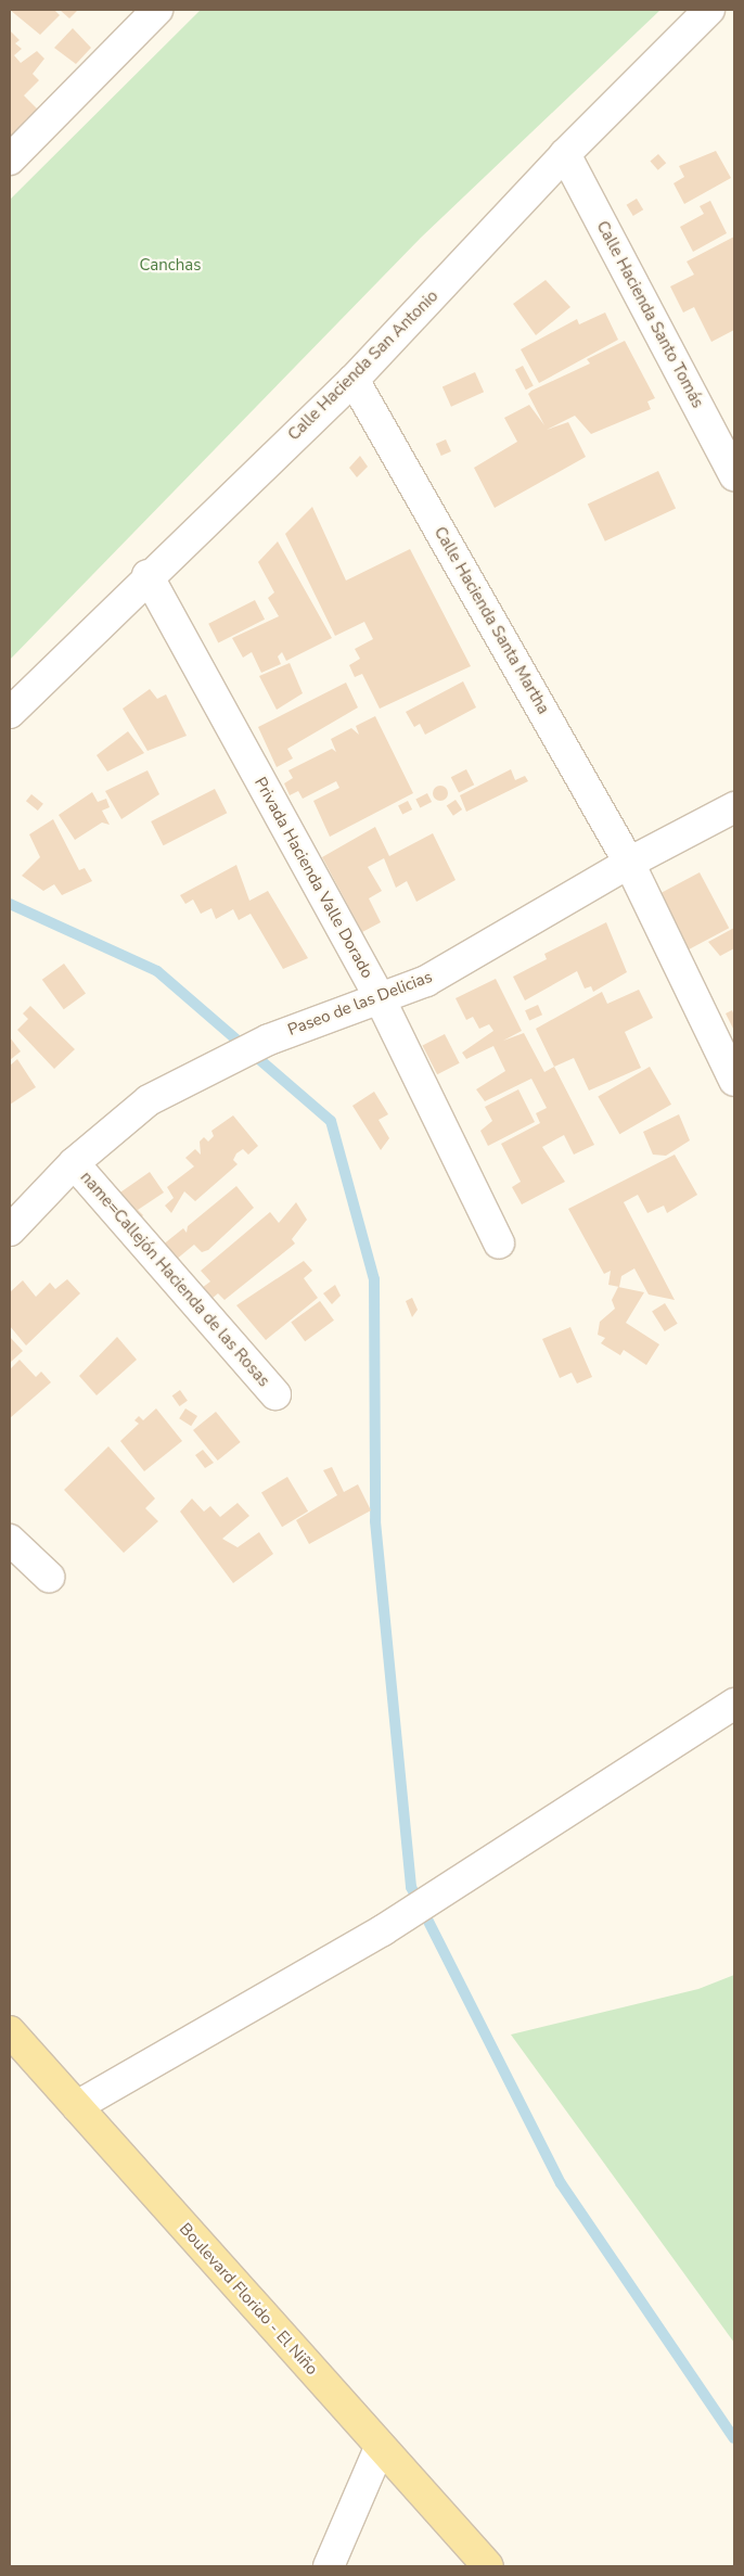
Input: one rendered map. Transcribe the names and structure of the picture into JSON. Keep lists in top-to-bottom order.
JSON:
{
  "streets": {
    "main road": ["Boulevard Florido - El Niño"],
    "street": [
      "Calle Hacienda Santo Tomás",
      "Calle Hacienda San Antonio",
      "Calle Hacienda Santa Martha",
      "Privada Hacienda Valle Dorado",
      "Paseo de las Delicias",
      "name=Callejón Hacienda de las Rosas"
    ]
  },
  "crossings": [
    ["Calle Hacienda Santo Tomás", "Calle Hacienda San Antonio"],
    ["Calle Hacienda San Antonio", "Calle Hacienda Santa Martha"],
    ["Calle Hacienda San Antonio", "Privada Hacienda Valle Dorado"],
    ["Calle Hacienda Santa Martha", "Paseo de las Delicias"],
    ["Privada Hacienda Valle Dorado", "Paseo de las Delicias"],
    ["Paseo de las Delicias", "name=Callejón Hacienda de las Rosas"]
  ],
  "parks": ["Canchas"]
}
